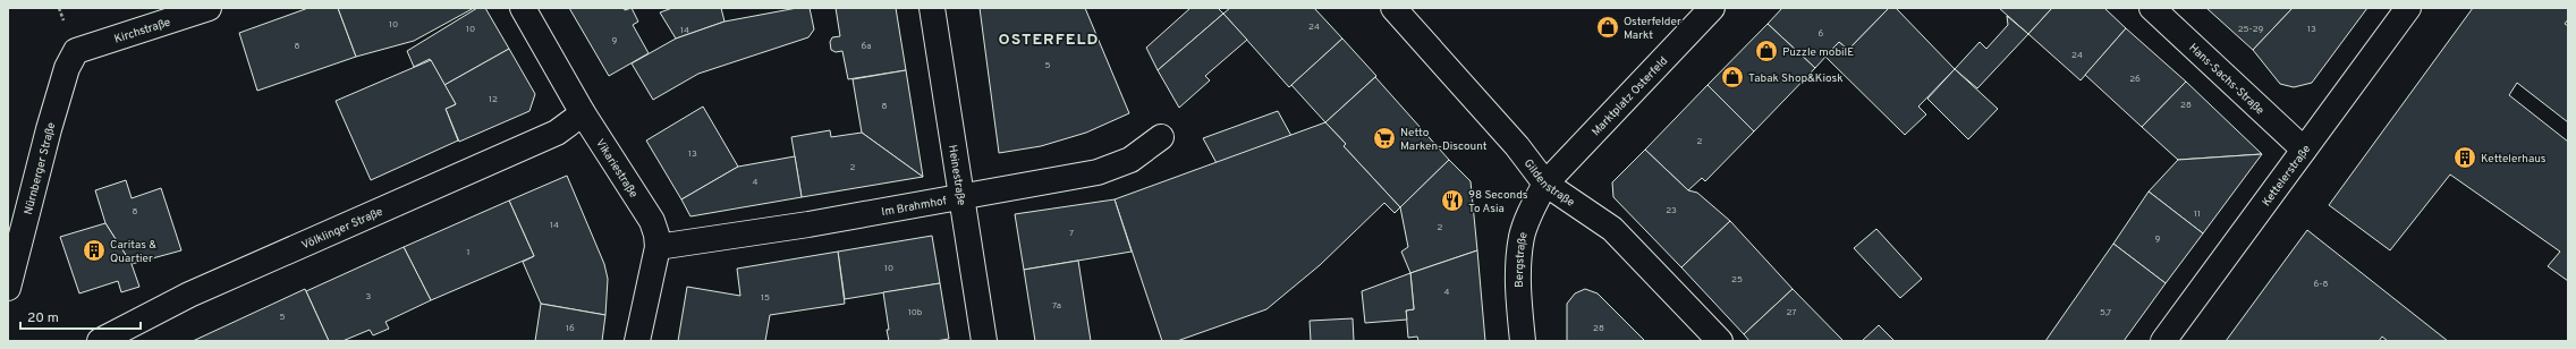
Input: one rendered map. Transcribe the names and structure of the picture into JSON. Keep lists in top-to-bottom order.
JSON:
{
  "streets": {
    "street": [
      "Kirchstraße",
      "Hans-Sachs-Straße",
      "Marktplatz Osterfeld",
      "Nürnberger Straße",
      "Vikariestraße",
      "Heinestraße",
      "Kettelerstraße",
      "Gildenstraße",
      "Im Brahmhof",
      "Völklinger Straße",
      "Bergstraße"
    ]
  },
  "crossings": [
    ["Kirchstraße", "Nürnberger Straße"],
    ["Hans-Sachs-Straße", "Kettelerstraße"],
    ["Marktplatz Osterfeld", "Gildenstraße"],
    ["Marktplatz Osterfeld", "Bergstraße"],
    ["Vikariestraße", "Im Brahmhof"],
    ["Vikariestraße", "Völklinger Straße"],
    ["Heinestraße", "Im Brahmhof"],
    ["Gildenstraße", "Bergstraße"]
  ],
  "districts": ["OSTERFELD"],
  "places": {
    "shop": ["Osterfelder Markt", "Puzzle mobilE", "Tabak Shop&Kiosk"],
    "supermarket": ["Netto Marken-Discount"],
    "building": ["Kettelerhaus", "Caritas & Quartier"],
    "restaurant": ["98 Seconds To Asia"]
  },
  "house_numbers": [
    "10",
    "24",
    "10",
    "25-29",
    "13",
    "14",
    "6",
    "9",
    "8",
    "6a",
    "24",
    "5",
    "26",
    "12",
    "28",
    "8",
    "2",
    "13",
    "2",
    "4",
    "23",
    "8",
    "11",
    "14",
    "2",
    "7",
    "9",
    "1",
    "10",
    "25",
    "6-8",
    "4",
    "3",
    "15",
    "7a",
    "10b",
    "27",
    "5,7",
    "5",
    "16",
    "28"
  ],
  "scale_bar": "20 m"
}
